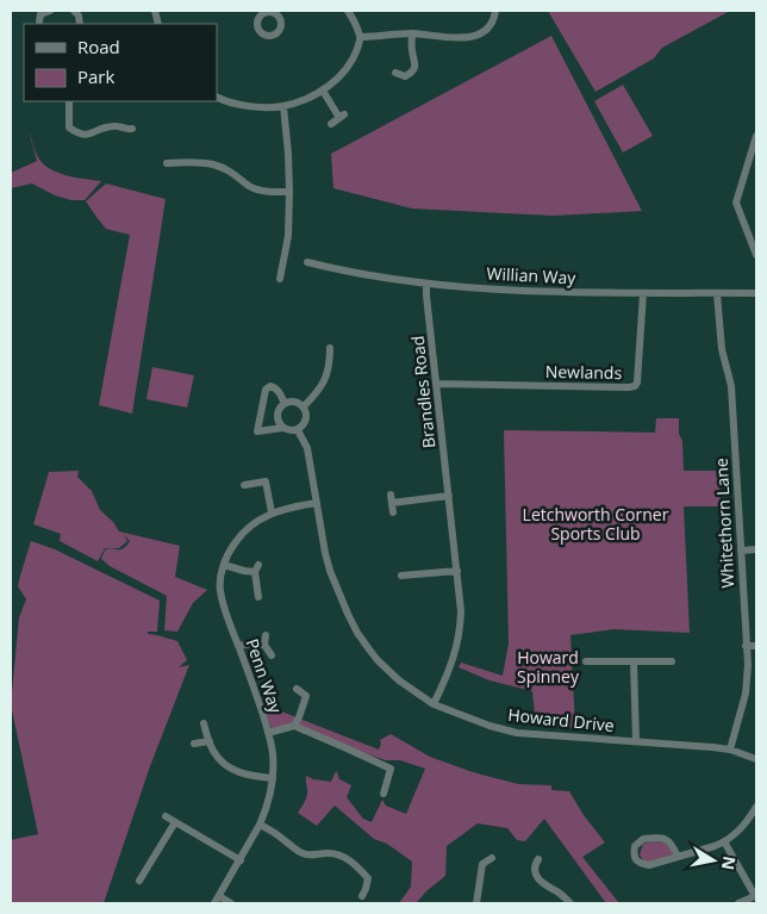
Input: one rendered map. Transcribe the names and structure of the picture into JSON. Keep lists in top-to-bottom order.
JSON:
{
  "streets": {
    "street": [
      "Willian Way",
      "Newlands",
      "Brandles Road",
      "Whitethorn Lane",
      "Penn Way",
      "Howard Drive"
    ]
  },
  "crossings": [
    ["Willian Way", "Newlands"],
    ["Willian Way", "Brandles Road"],
    ["Willian Way", "Whitethorn Lane"],
    ["Newlands", "Brandles Road"],
    ["Brandles Road", "Howard Drive"],
    ["Whitethorn Lane", "Howard Drive"],
    ["Penn Way", "Howard Drive"]
  ],
  "parks": ["Letchworth Corner Sports Club", "Howard Spinney"],
  "legend": ["Road", "Park"],
  "north": "right"
}
